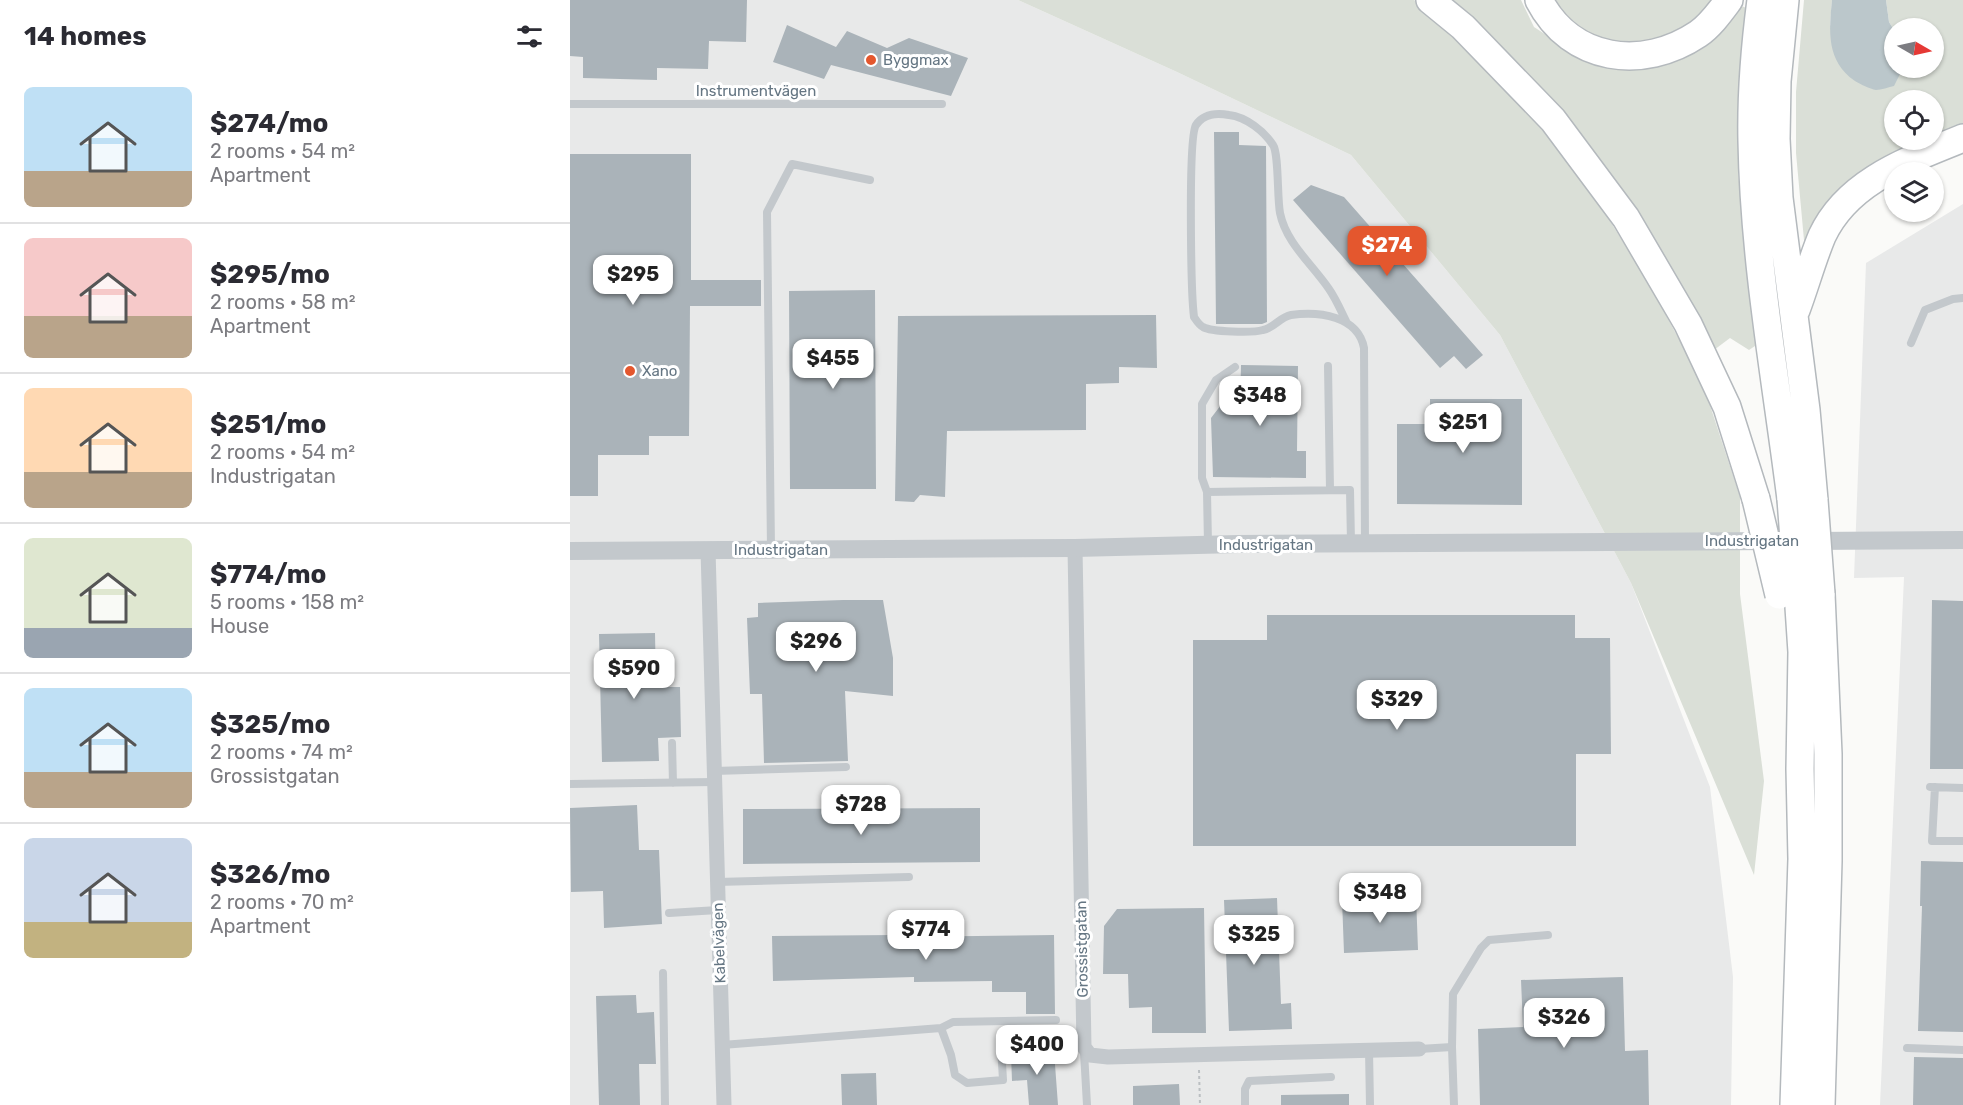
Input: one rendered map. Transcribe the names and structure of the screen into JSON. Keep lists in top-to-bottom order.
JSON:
{
  "streets": {
    "street": ["Industrigatan", "Kabelvägen", "Grossistgatan"],
    "lane": ["Instrumentvägen"]
  },
  "crossings": [
    ["Industrigatan", "Kabelvägen"],
    ["Industrigatan", "Grossistgatan"]
  ],
  "places": ["Byggmax", "Xano"],
  "north": "right",
  "page": {
    "heading": "14 homes",
    "list": [
      {
        "name": "$274/mo",
        "note": "2 rooms · 54 m² · Apartment"
      },
      {
        "name": "$295/mo",
        "note": "2 rooms · 58 m² · Apartment"
      },
      {
        "name": "$251/mo",
        "note": "2 rooms · 54 m² · Industrigatan"
      },
      {
        "name": "$774/mo",
        "note": "5 rooms · 158 m² · House"
      },
      {
        "name": "$325/mo",
        "note": "2 rooms · 74 m² · Grossistgatan"
      },
      {
        "name": "$326/mo",
        "note": "2 rooms · 70 m² · Apartment"
      }
    ],
    "price": [
      "$274",
      "$295",
      "$455",
      "$348",
      "$251",
      "$296",
      "$590",
      "$329",
      "$728",
      "$348",
      "$774",
      "$325",
      "$326",
      "$400"
    ]
  }
}
